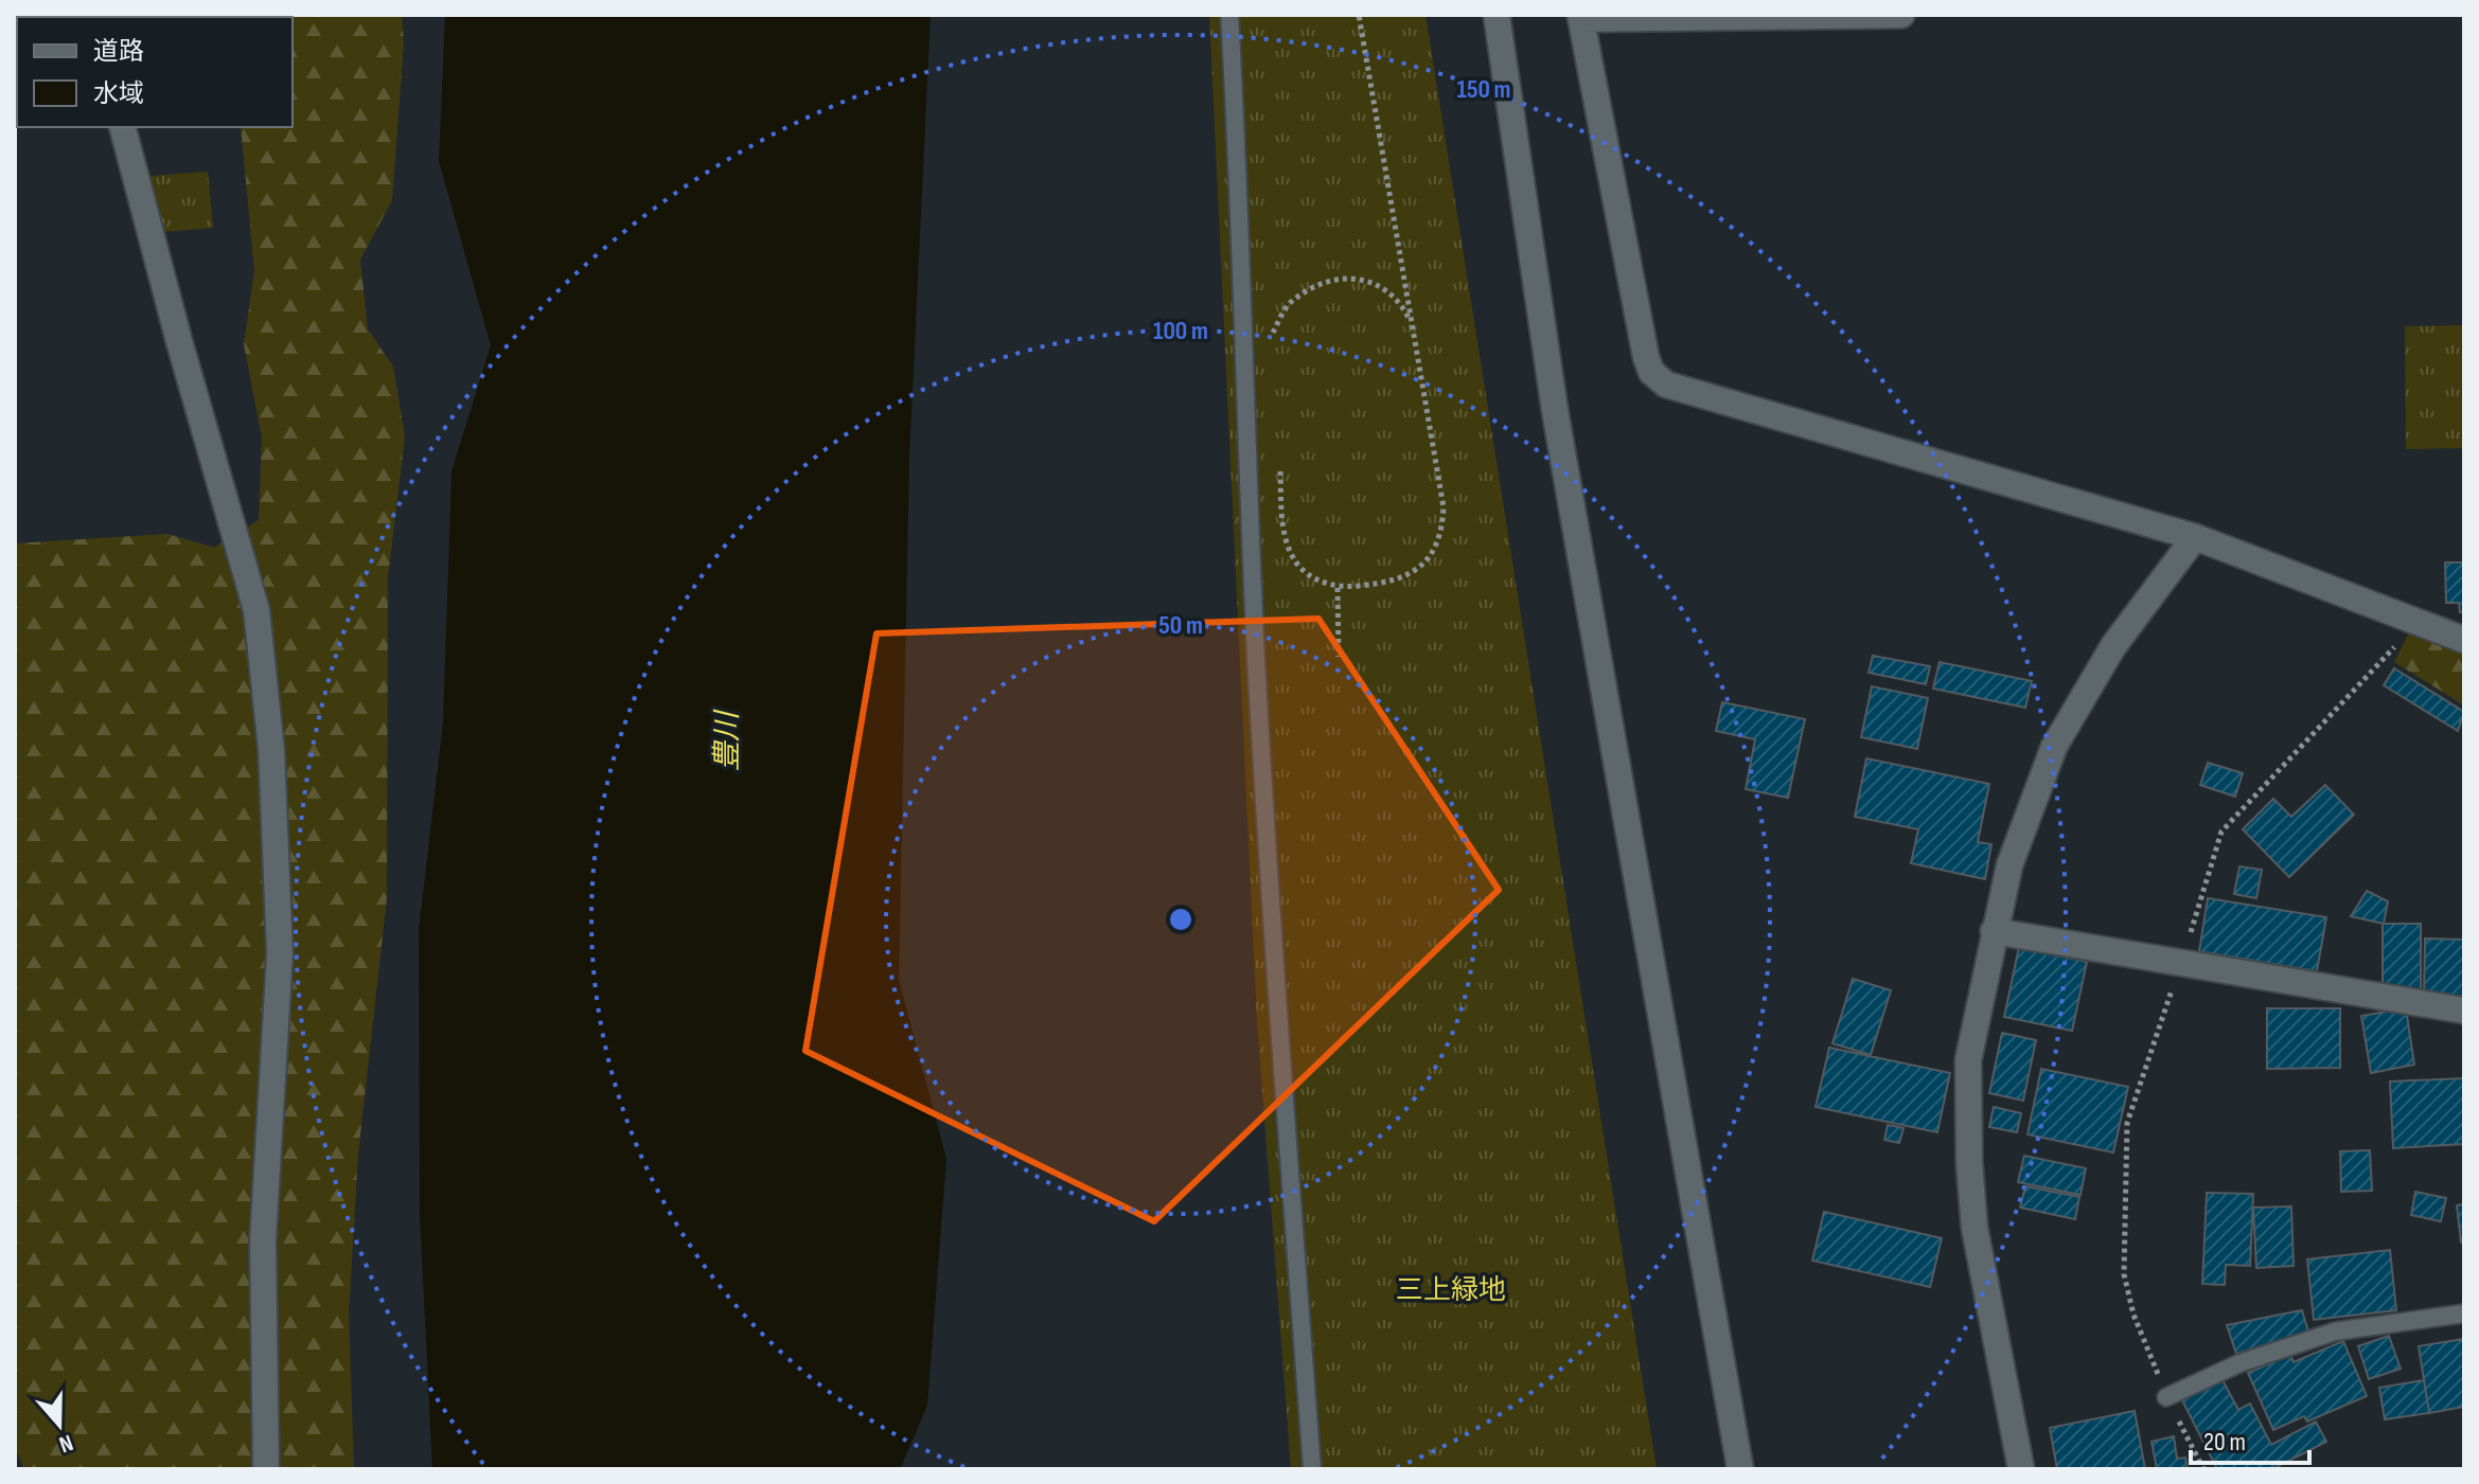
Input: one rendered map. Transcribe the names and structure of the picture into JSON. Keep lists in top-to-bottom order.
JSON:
{
  "water": ["豊川"],
  "parks": ["三上緑地"],
  "legend": ["道路", "水域"],
  "scale_bar": "20 m",
  "north": "bottom",
  "rings": ["150 m", "100 m", "50 m"]
}
